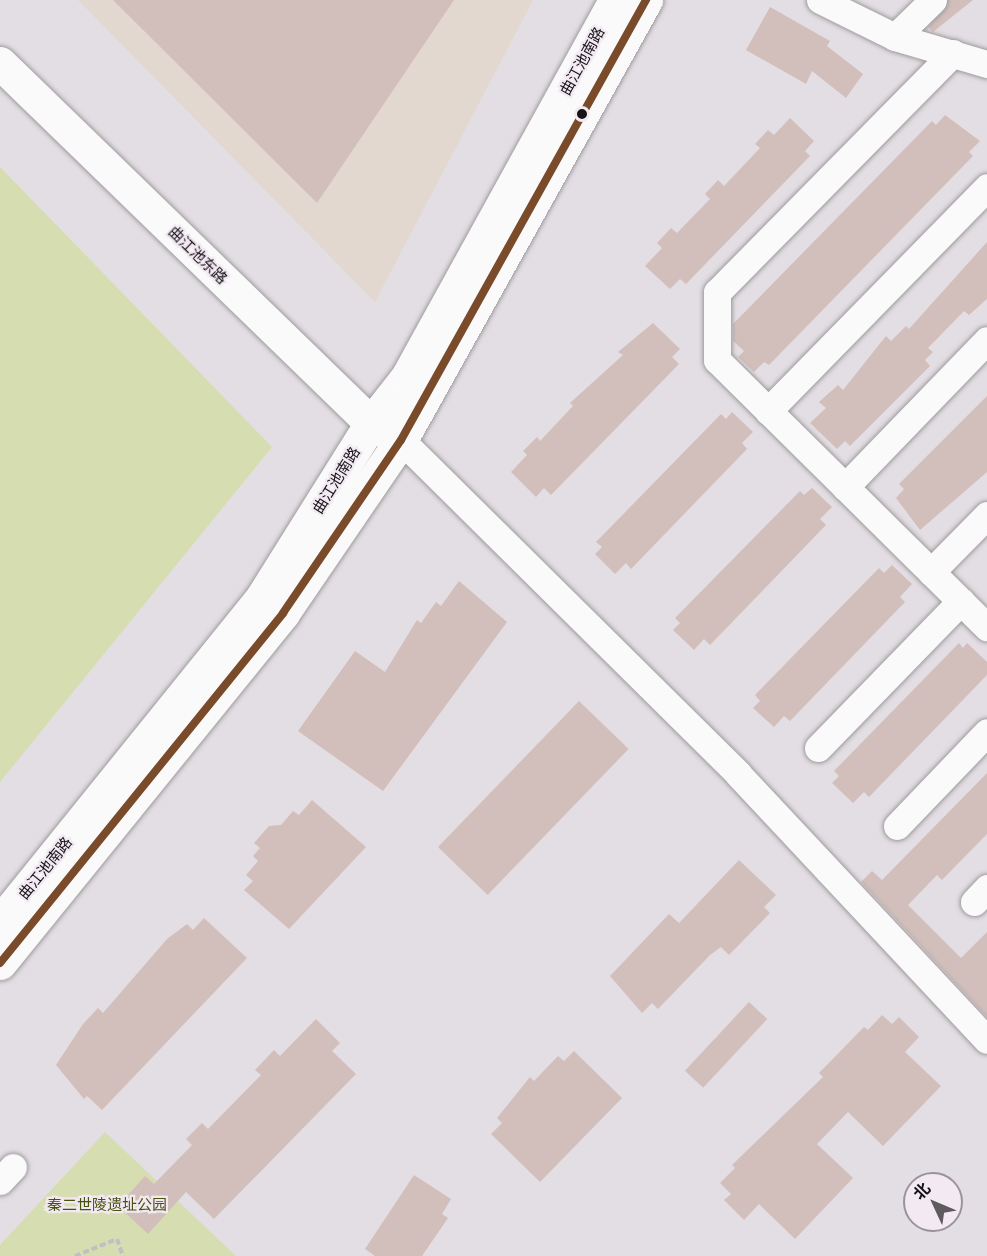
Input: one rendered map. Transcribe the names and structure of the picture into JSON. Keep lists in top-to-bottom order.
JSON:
{
  "streets": {
    "main road": ["曲江池南路", "曲江池东路"]
  },
  "crossings": [
    ["曲江池南路", "曲江池东路"]
  ],
  "parks": ["秦二世陵遗址公园"],
  "north": "top left"
}
